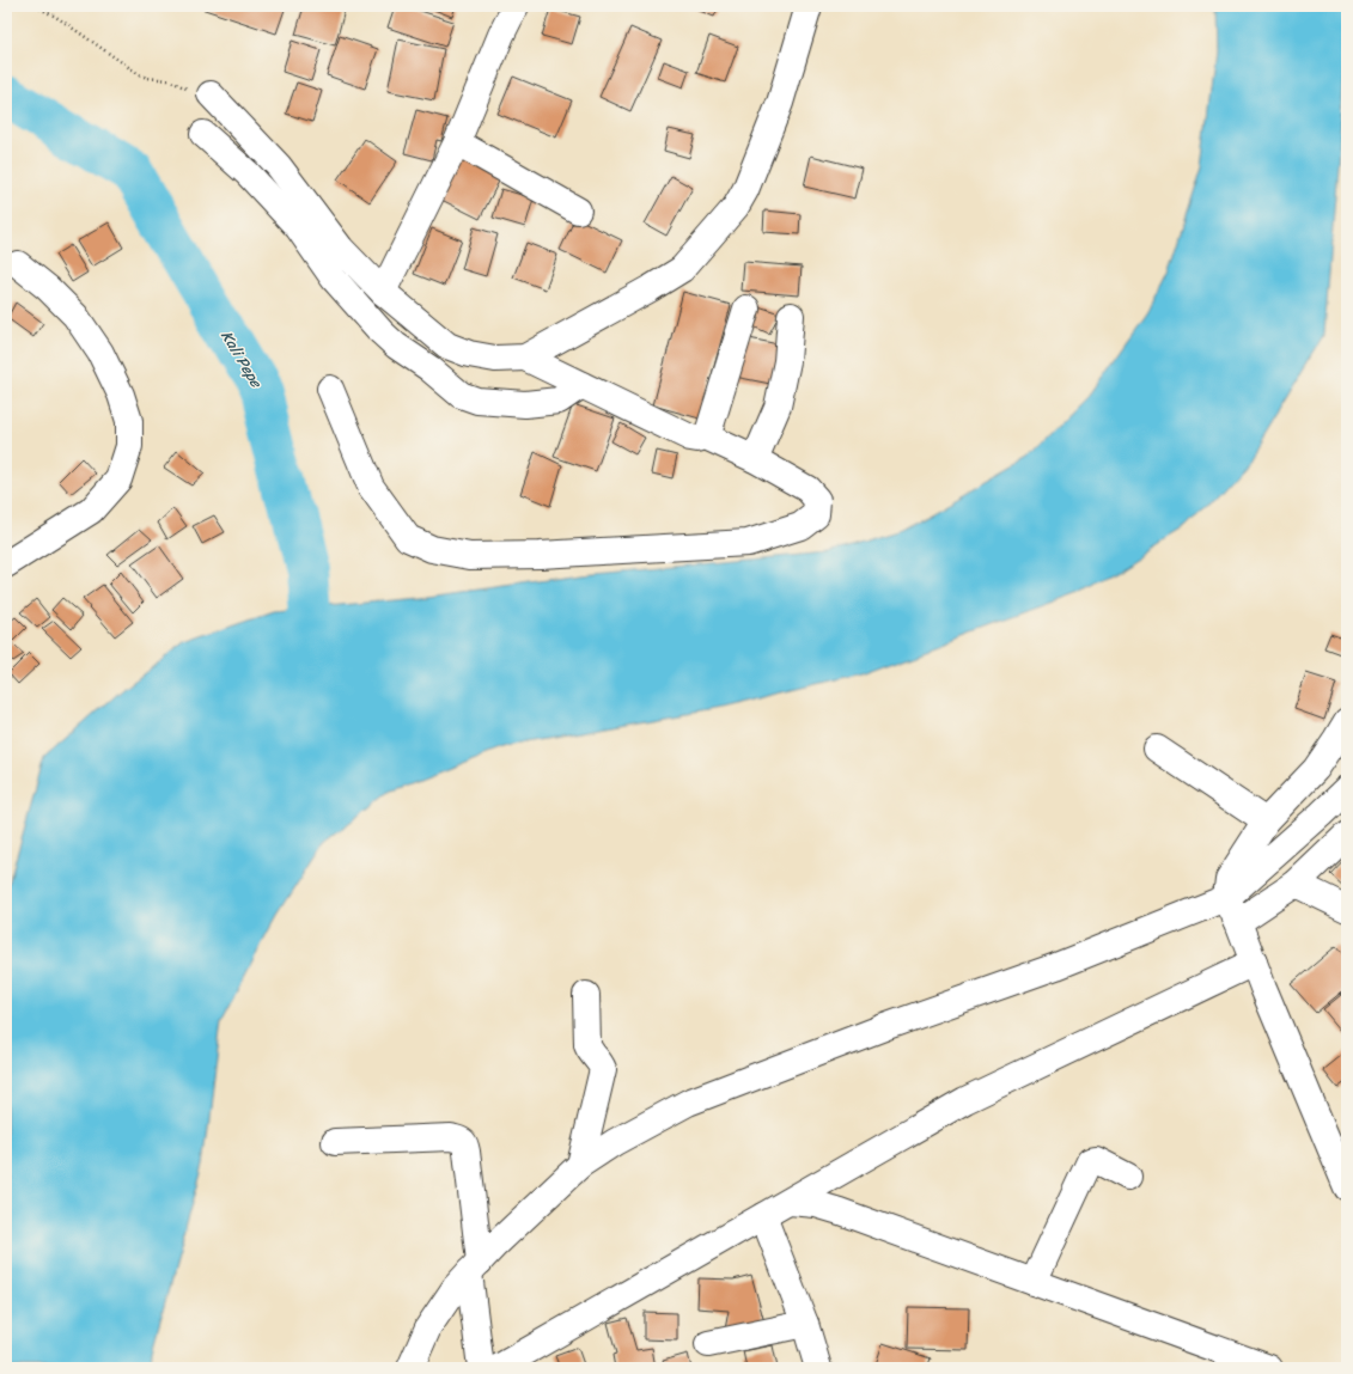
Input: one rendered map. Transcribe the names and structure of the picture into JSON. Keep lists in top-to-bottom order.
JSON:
{
  "water": ["Kali Pepe"]
}
